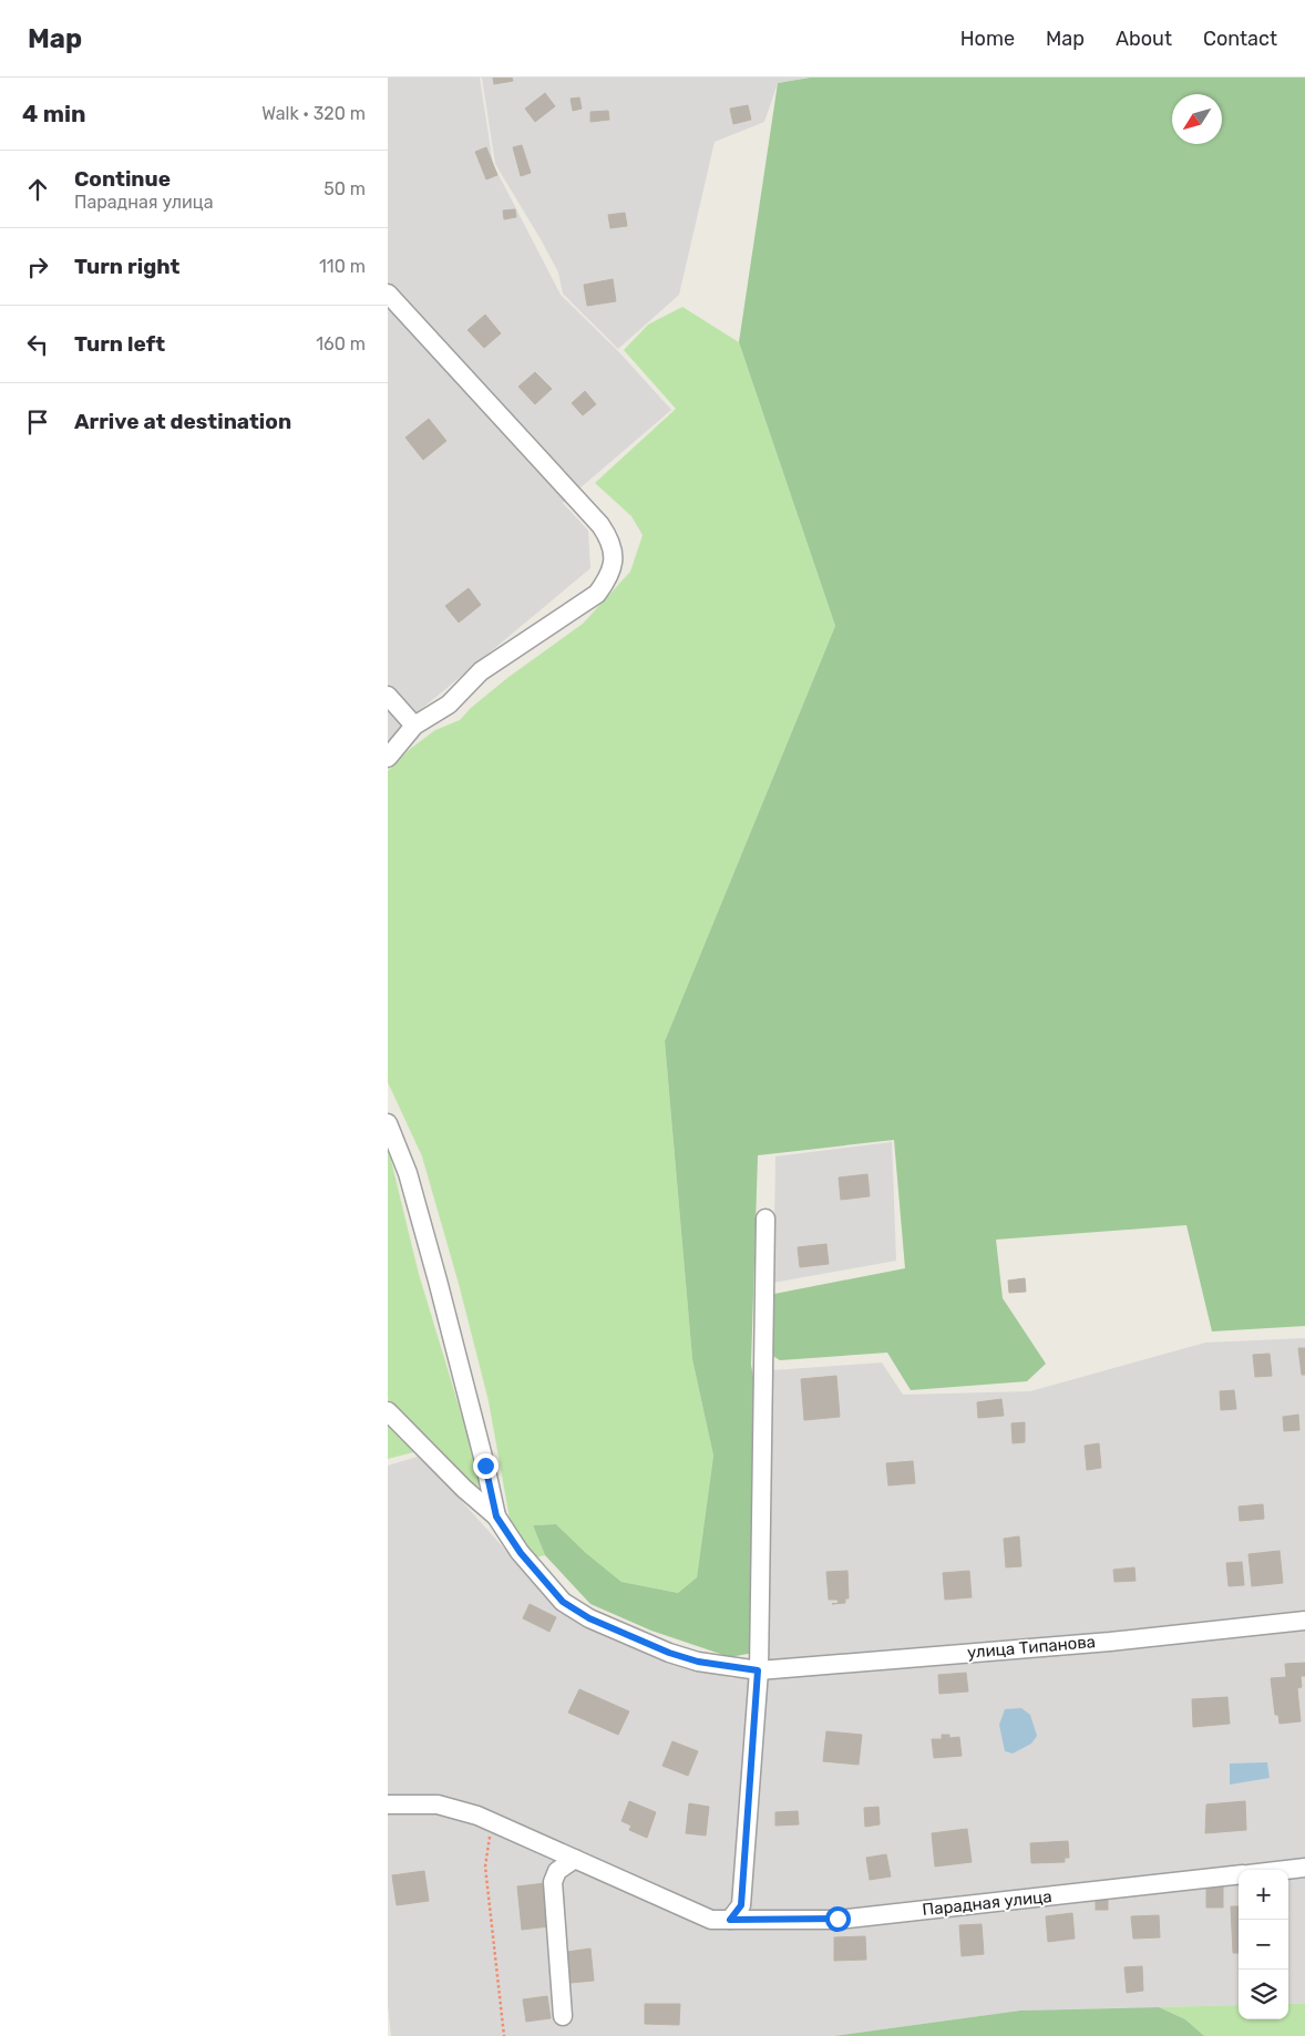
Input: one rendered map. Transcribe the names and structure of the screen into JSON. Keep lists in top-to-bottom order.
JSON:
{
  "streets": {
    "street": ["улица Типанова", "Парадная улица"]
  },
  "north": "bottom left",
  "page": {
    "header": "Map",
    "nav": [
      "Home",
      "Map",
      "About",
      "Contact"
    ],
    "heading": ["4 min", "Walk · 320 m"],
    "list": [
      ["Continue", "Парадная улица", "50 m"],
      ["Turn right", "110 m"],
      ["Turn left", "160 m"],
      "Arrive at destination"
    ],
    "map_buttons": ["+", "−"]
  }
}
